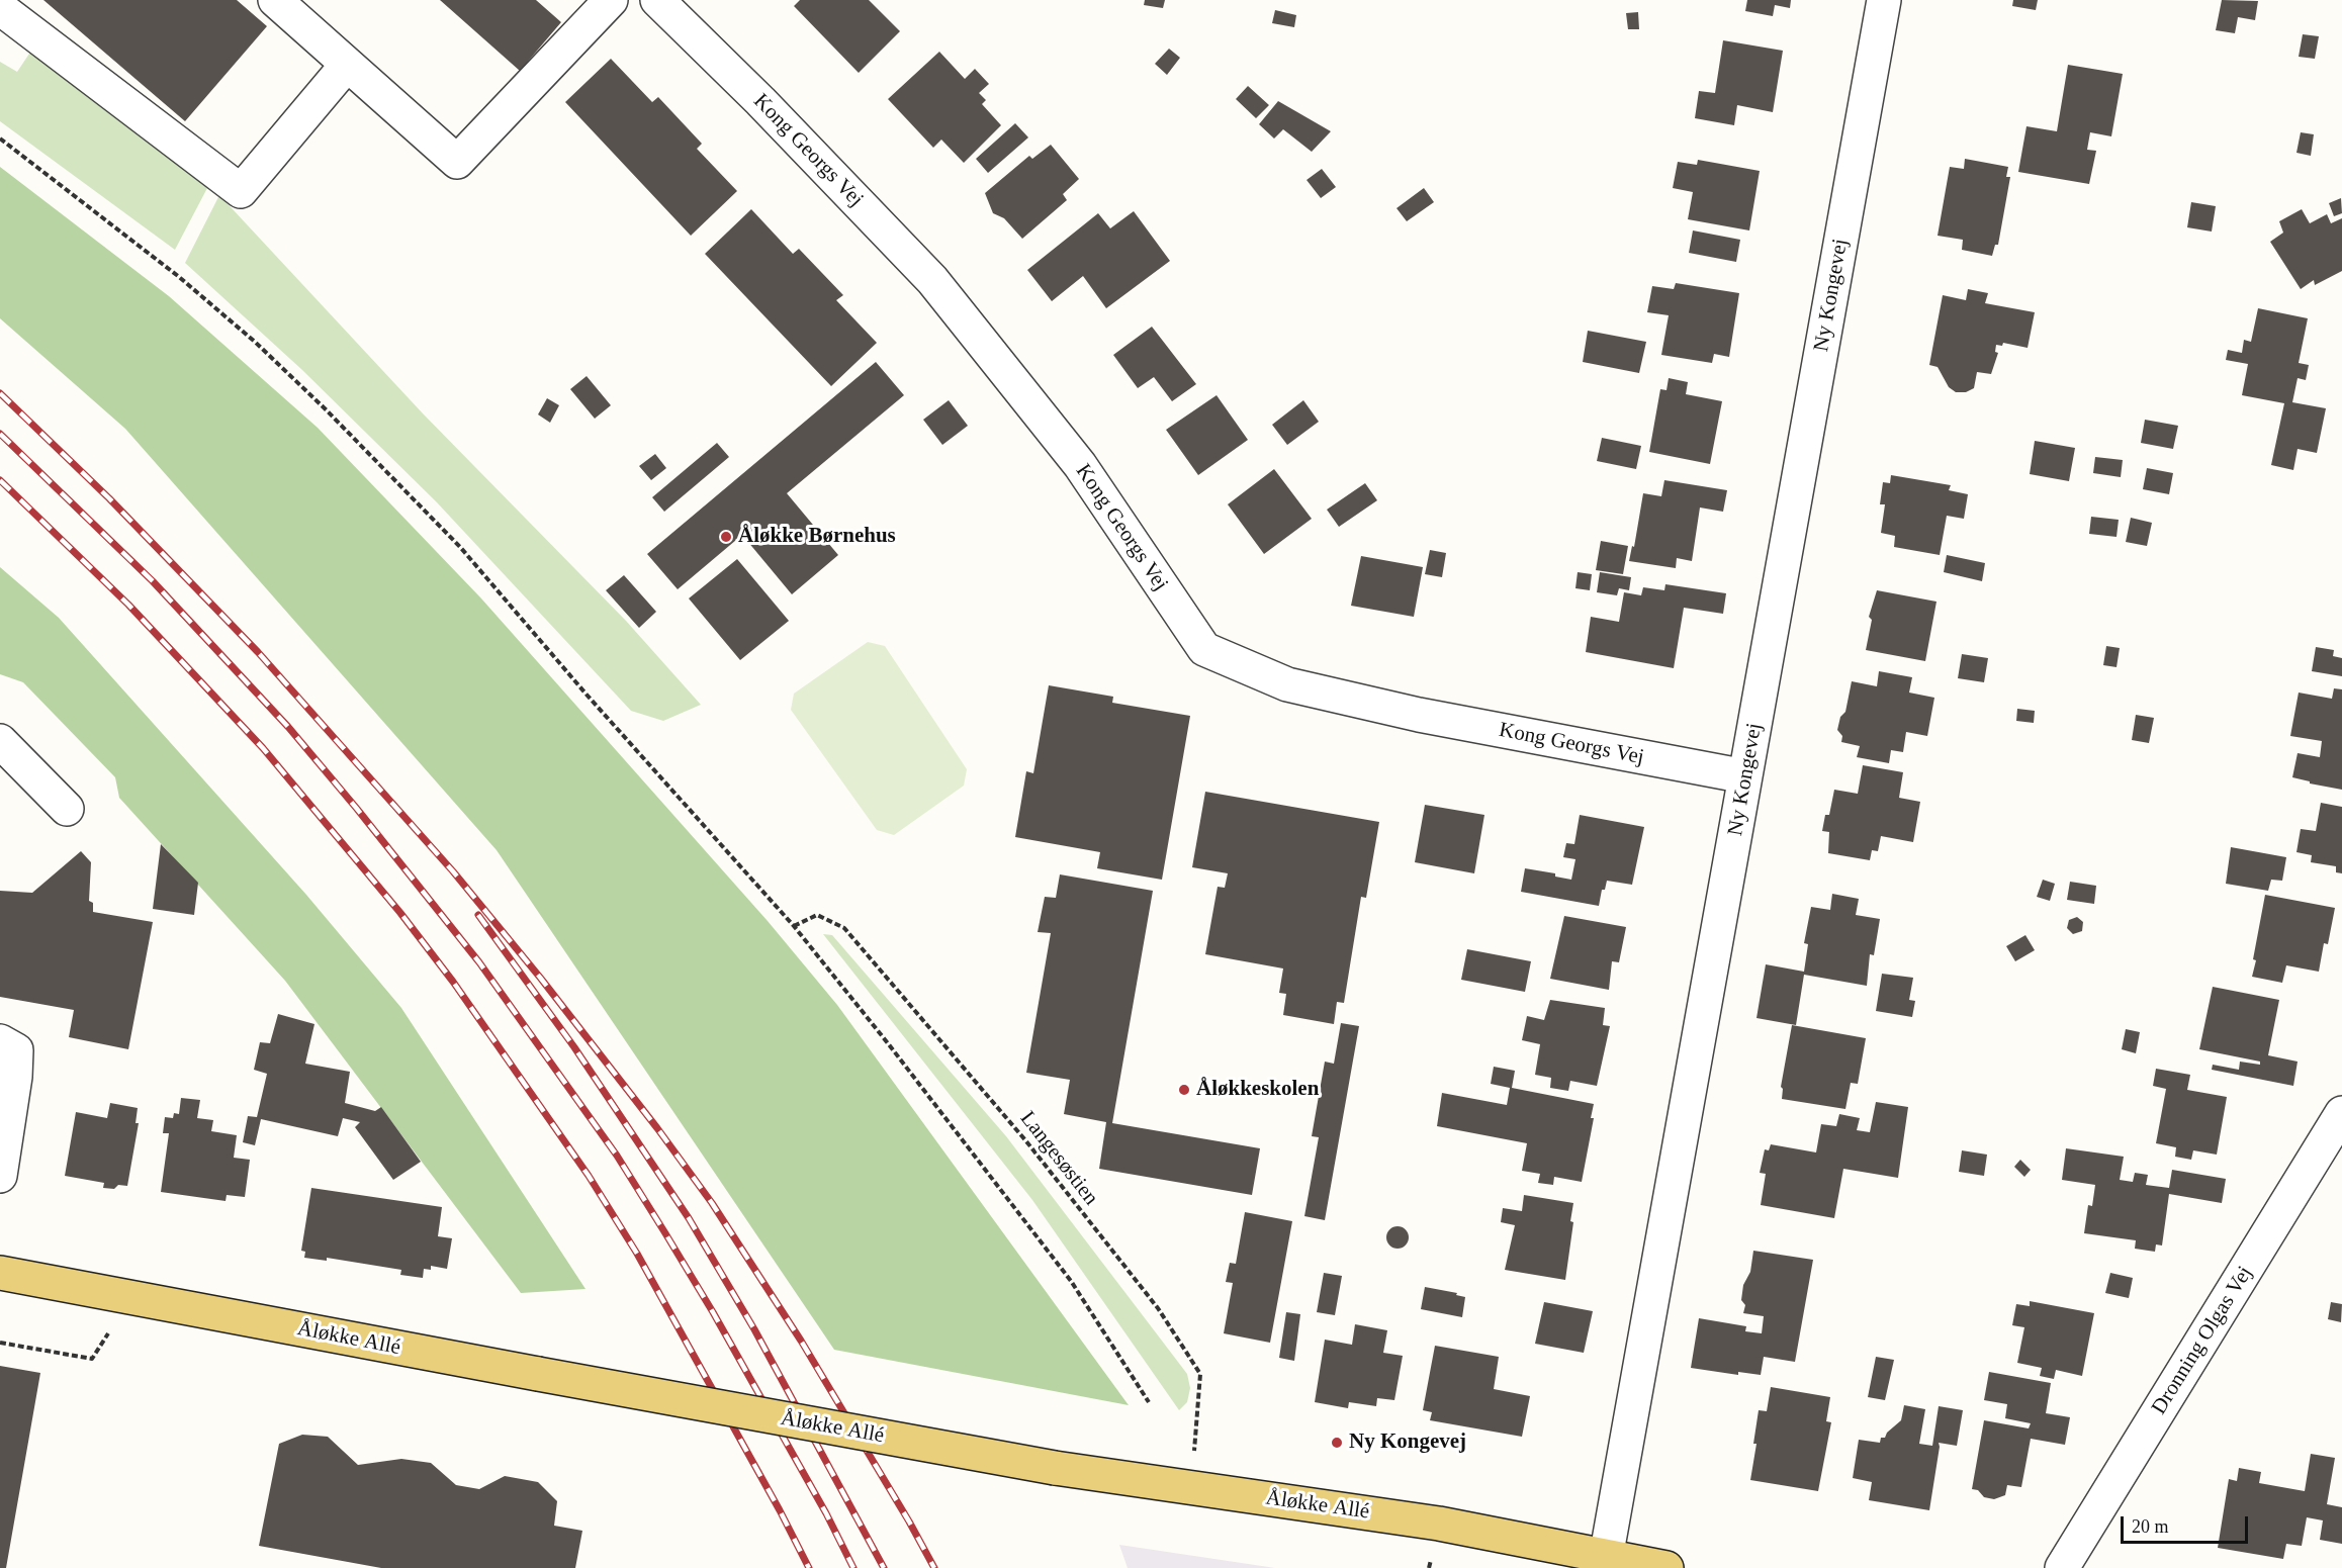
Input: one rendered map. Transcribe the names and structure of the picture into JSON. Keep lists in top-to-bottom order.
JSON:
{
  "streets": {
    "main road": ["Åløkke Allé"],
    "street": ["Kong Georgs Vej", "Ny Kongevej", "Dronning Olgas Vej"],
    "path": ["Langesøstien"]
  },
  "crossings": [
    ["Kong Georgs Vej", "Ny Kongevej"],
    ["Ny Kongevej", "Åløkke Allé"],
    ["Langesøstien", "Åløkke Allé"]
  ],
  "places": ["Åløkke Børnehus", "Åløkkeskolen", "Ny Kongevej"],
  "scale_bar": "20 m"
}
